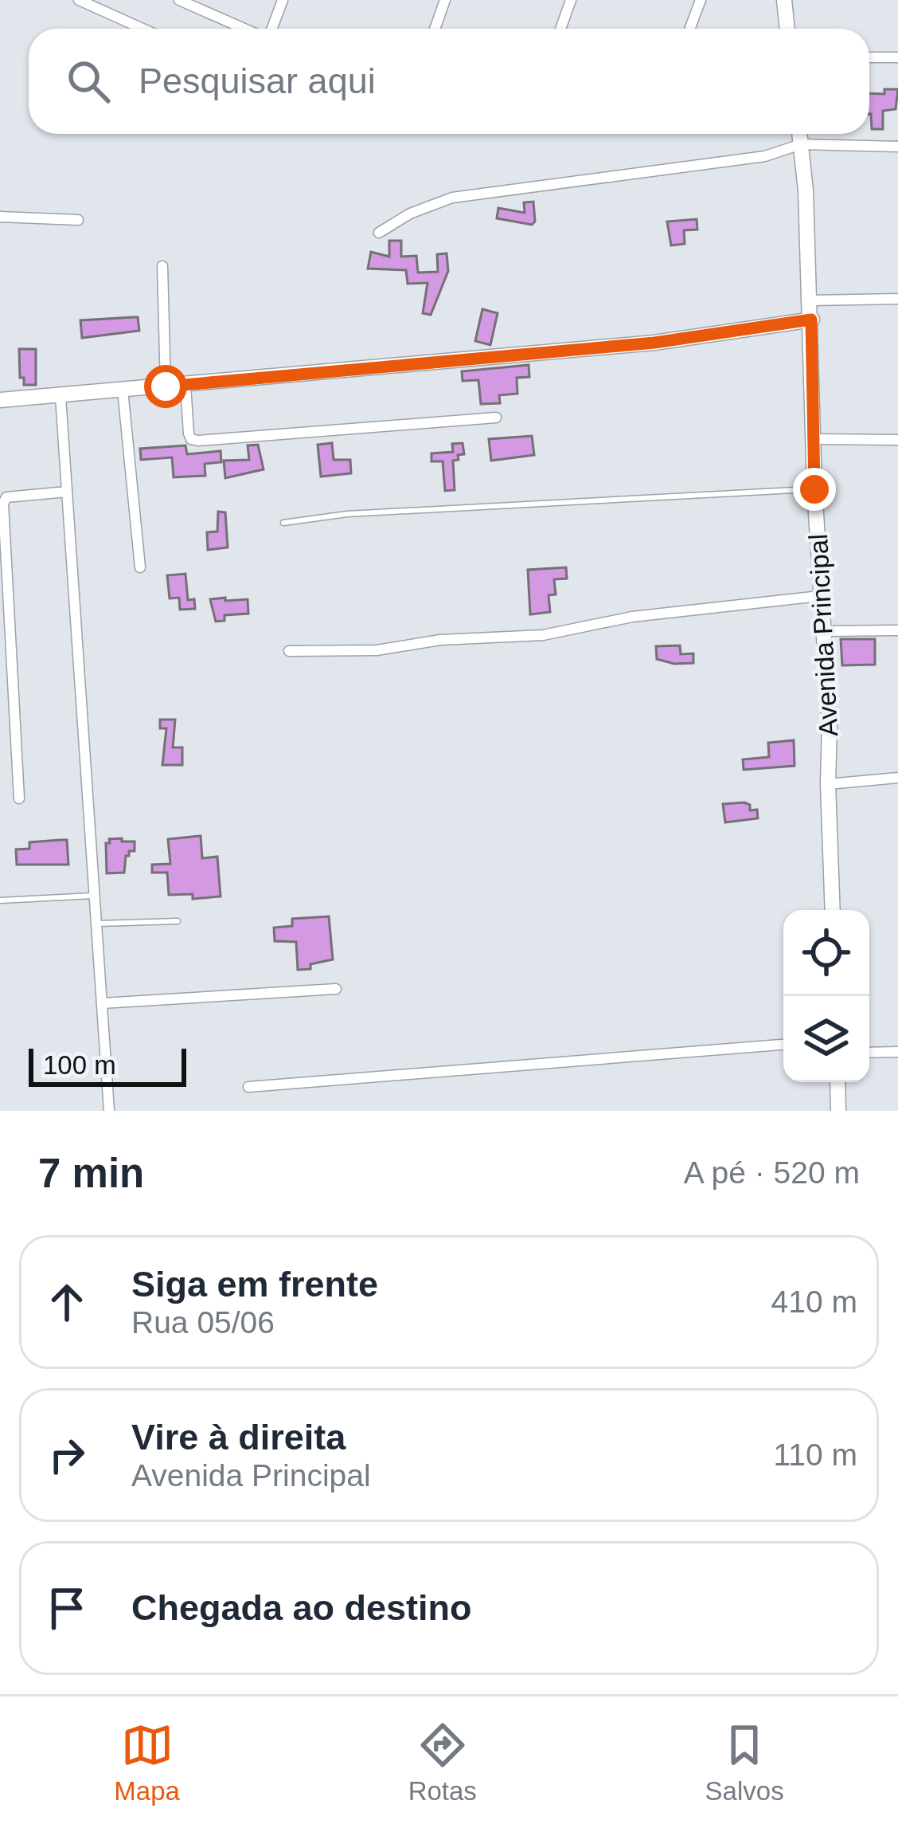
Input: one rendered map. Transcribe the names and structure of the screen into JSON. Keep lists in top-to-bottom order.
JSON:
{
  "streets": {
    "street": ["Avenida Principal"]
  },
  "scale_bar": "100 m",
  "page": {
    "search": "Pesquisar aqui",
    "scale": "100 m",
    "heading": ["7 min", "A pé · 520 m"],
    "list": [
      ["Siga em frente", "Rua 05/06", "410 m"],
      ["Vire à direita", "Avenida Principal", "110 m"],
      "Chegada ao destino"
    ],
    "nav": ["Mapa", "Rotas", "Salvos"]
  }
}
